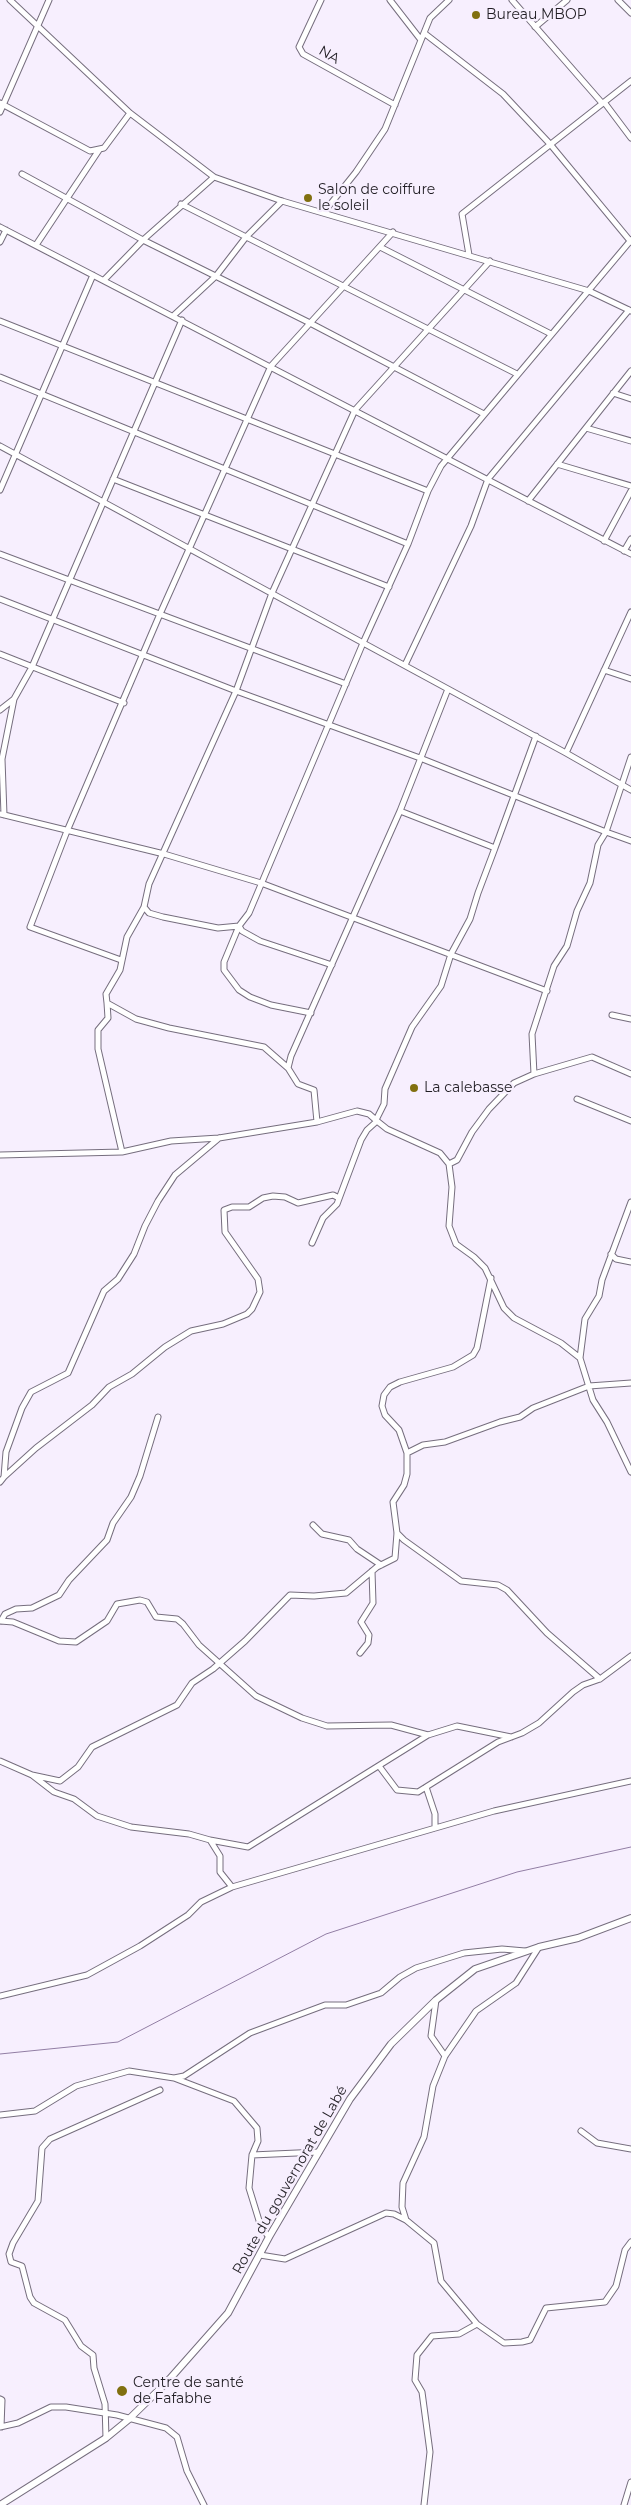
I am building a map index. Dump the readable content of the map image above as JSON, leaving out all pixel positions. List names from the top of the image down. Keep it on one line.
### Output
{"streets":{"street":["NA","Route du gouvernorat de Labé"]},"places":["Bureau MBOP","Salon de coiffure le soleil","La calebasse","Centre de santé de Fafabhe"]}
